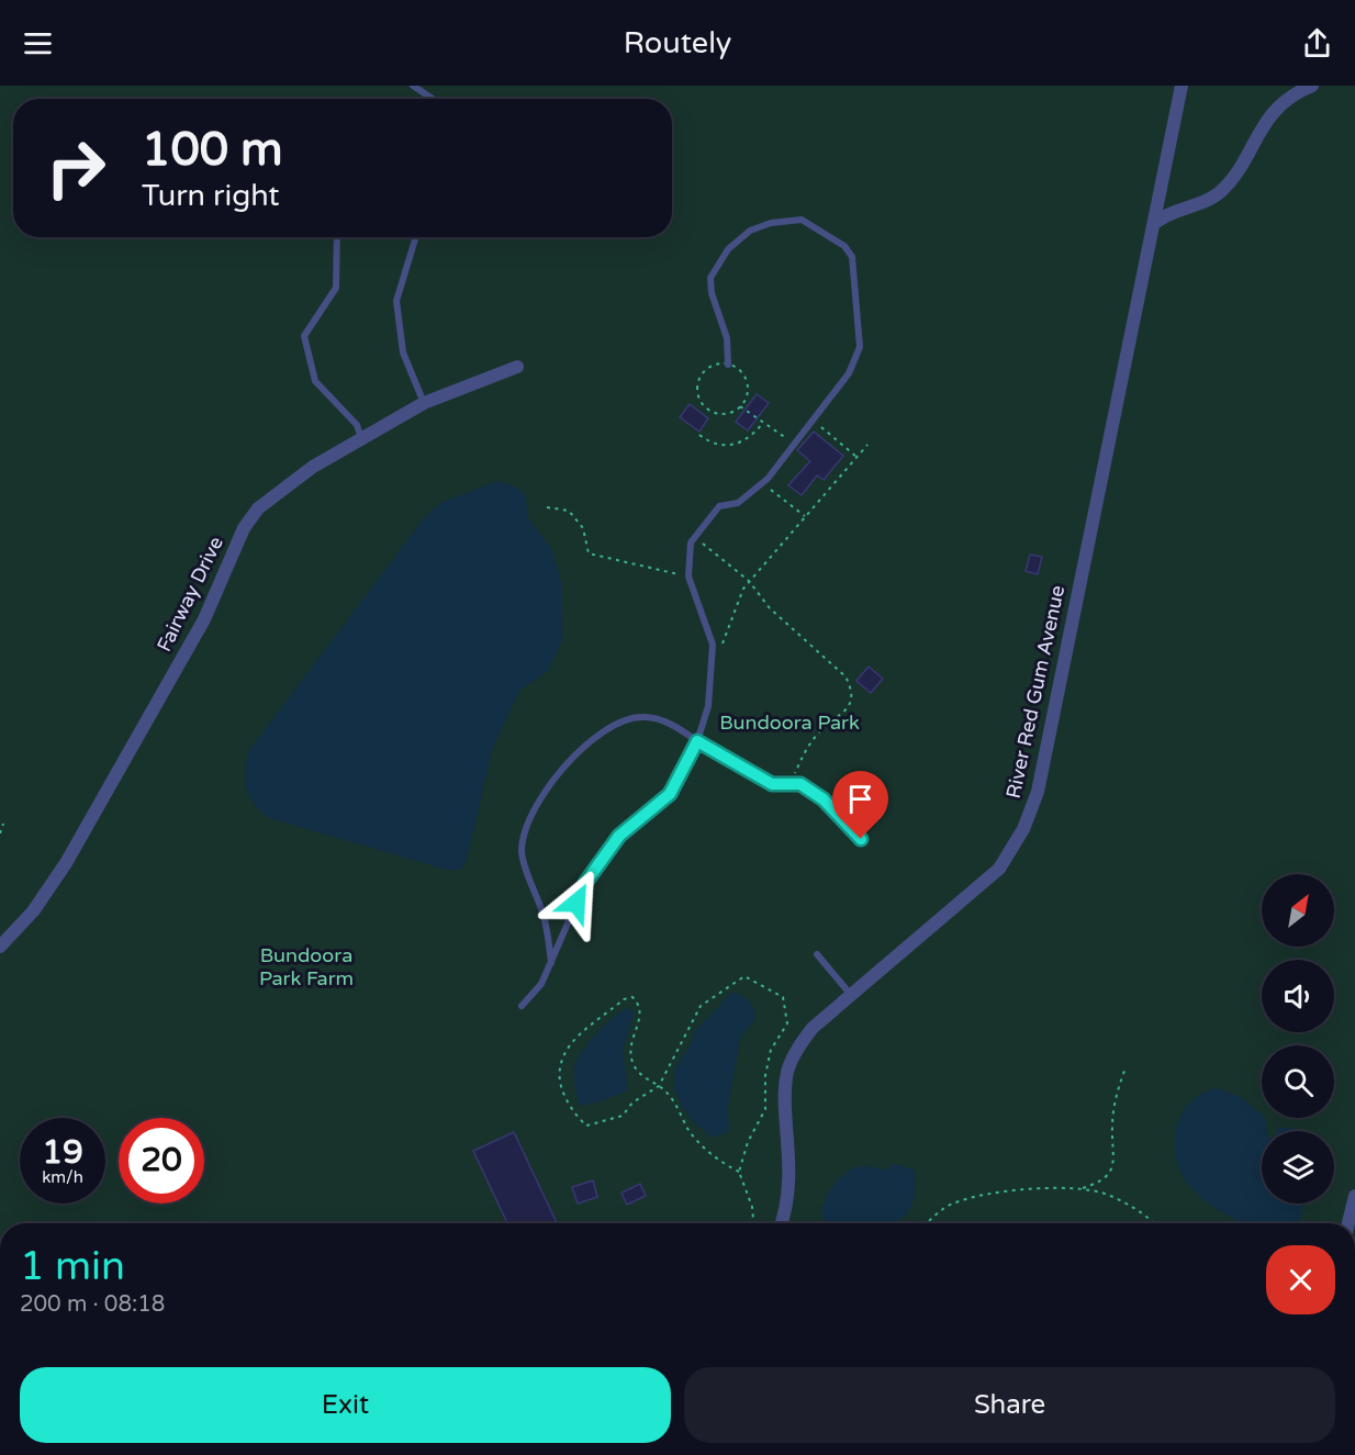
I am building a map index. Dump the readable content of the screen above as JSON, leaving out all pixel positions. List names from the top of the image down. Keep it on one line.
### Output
{"streets":{"street":["Fairway Drive","River Red Gum Avenue"]},"parks":["Bundoora Park","Bundoora Park Farm"],"north":"top right","page":{"header":"Routely","turn":["100 m","Turn right"],"speed":"19 km/h","limit":"20","heading":["1 min","200 m · 08:18"],"buttons":["Exit","Share"]}}
